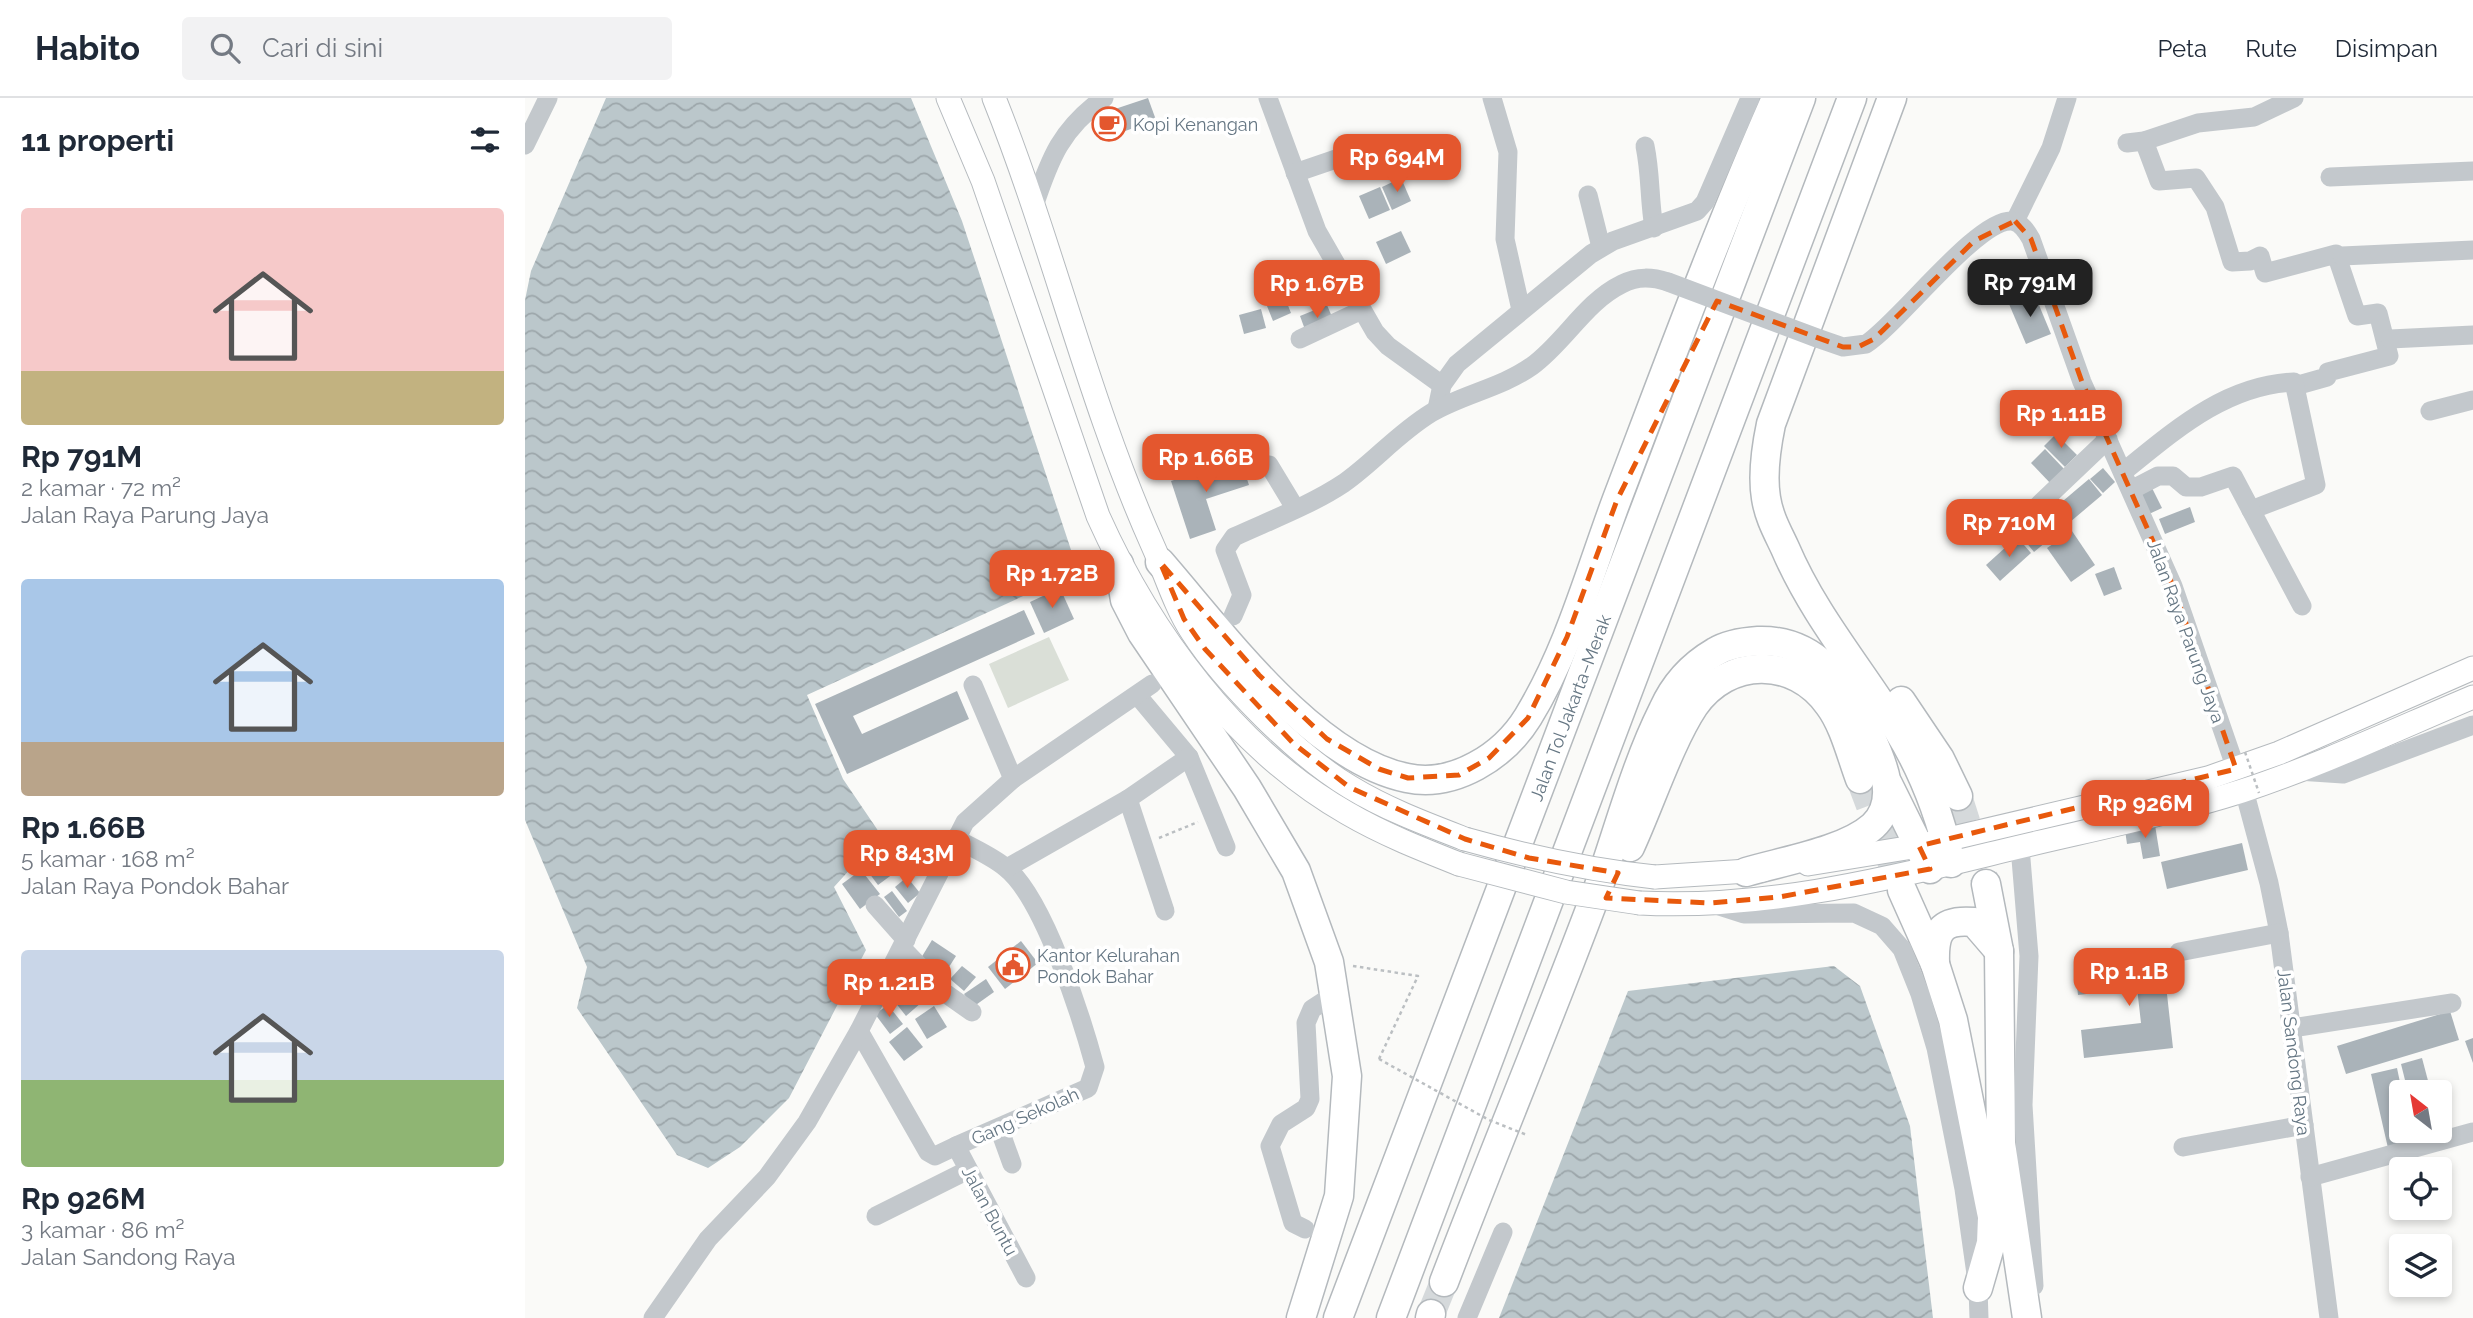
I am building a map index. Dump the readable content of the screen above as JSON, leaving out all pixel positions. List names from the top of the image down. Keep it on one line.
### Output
{"streets":{"highway":["Jalan Tol Jakarta–Merak"],"street":["Jalan Raya Parung Jaya","Jalan Sandong Raya","Gang Sekolah","Jalan Buntu"]},"crossings":[["Jalan Raya Parung Jaya","Jalan Sandong Raya"],["Gang Sekolah","Jalan Buntu"]],"places":{"cafe":["Kopi Kenangan"],"public building":["Kantor Kelurahan Pondok Bahar"]},"north":"top left","page":{"header":"Habito","search":"Cari di sini","nav":["Peta","Rute","Disimpan"],"heading":"11 properti","price":["Rp 694M","Rp 791M","Rp 1.67B","Rp 1.11B","Rp 1.66B","Rp 710M","Rp 1.72B","Rp 926M","Rp 843M","Rp 1.1B","Rp 1.21B"],"list":[{"name":"Rp 791M","note":"2 kamar · 72 m² · Jalan Raya Parung Jaya"},{"name":"Rp 1.66B","note":"5 kamar · 168 m² · Jalan Raya Pondok Bahar"},{"name":"Rp 926M","note":"3 kamar · 86 m² · Jalan Sandong Raya"}]}}
